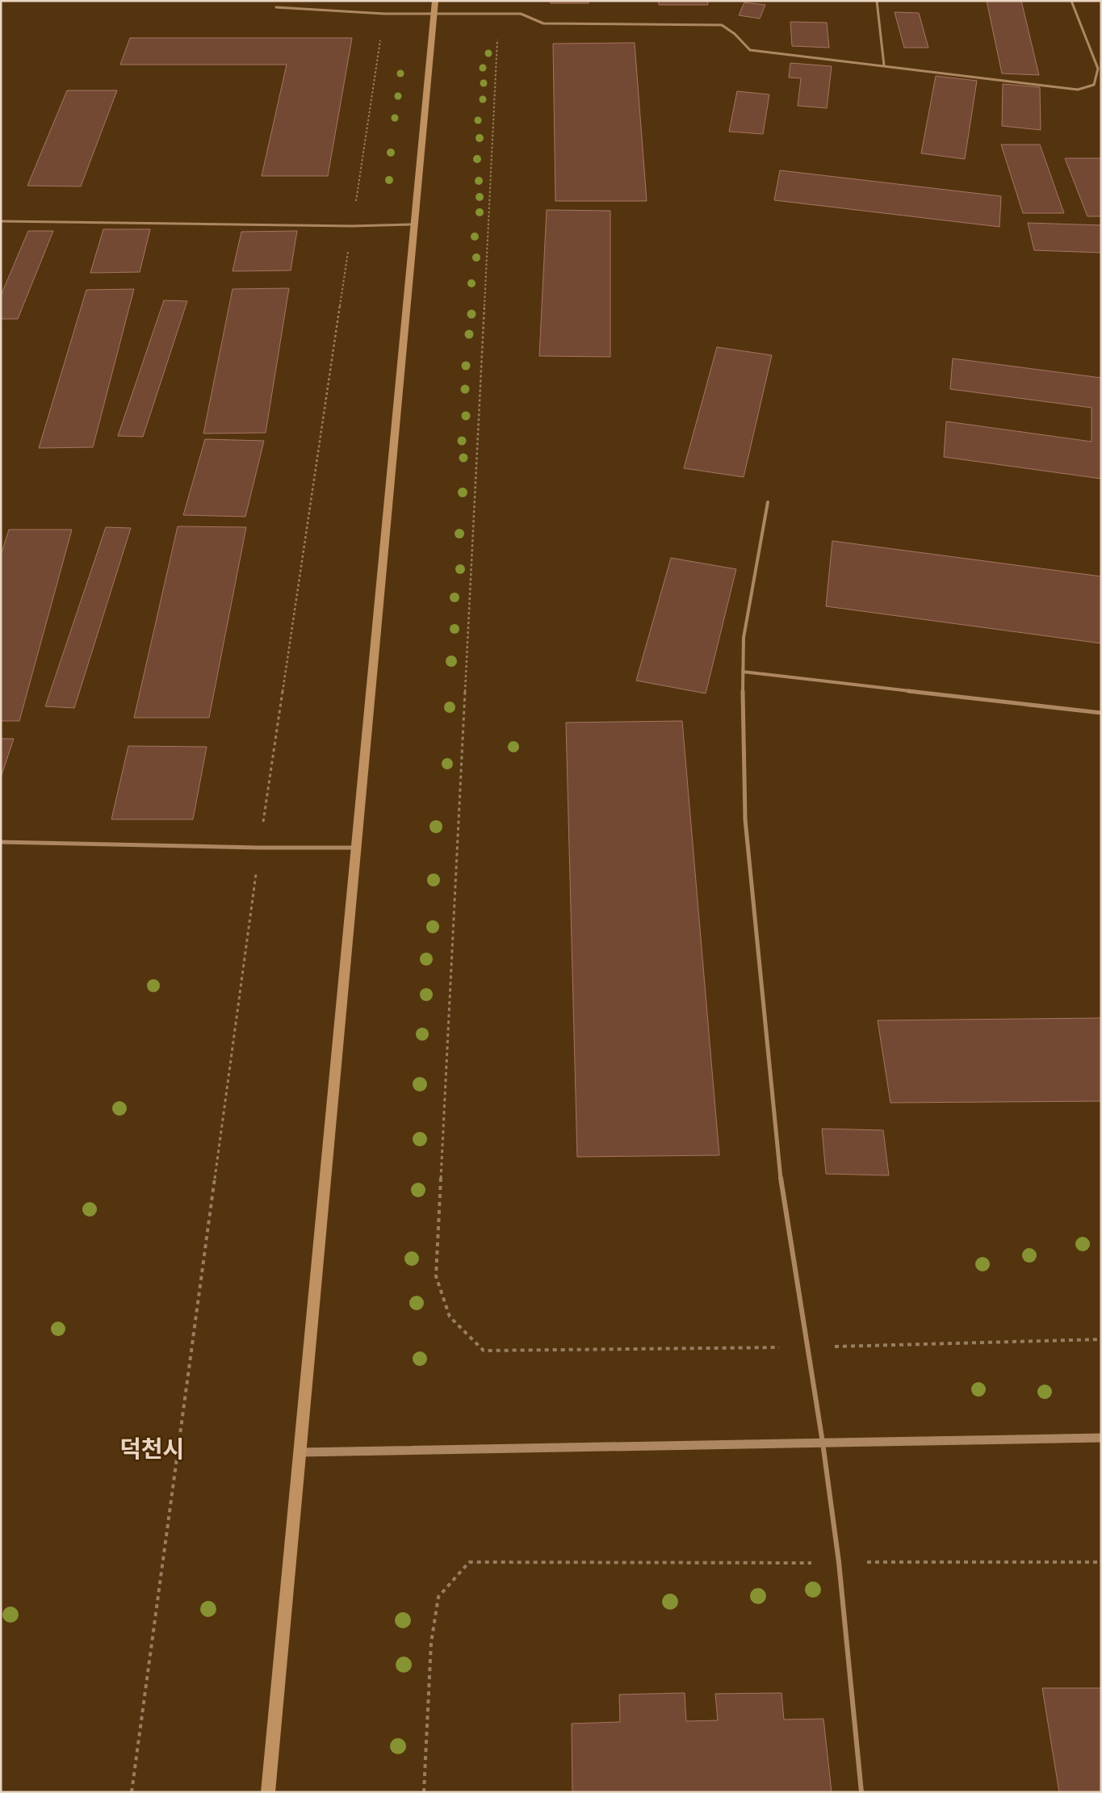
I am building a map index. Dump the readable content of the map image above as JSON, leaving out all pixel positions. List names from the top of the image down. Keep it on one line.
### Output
{"districts":["덕천시"]}
